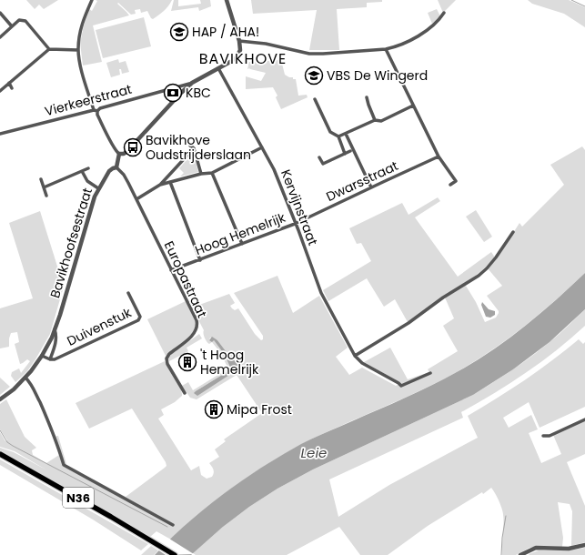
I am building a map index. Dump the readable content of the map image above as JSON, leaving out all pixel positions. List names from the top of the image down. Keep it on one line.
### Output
{"streets":{"main road":["N36"],"street":["Vierkeerstraat","Dwarsstraat","Kervijnstraat","Hoog Hemelrijk","Bavikhoofsestraat","Europastraat","Duivenstuk"]},"crossings":[["Dwarsstraat","Kervijnstraat"],["Dwarsstraat","Hoog Hemelrijk"],["Kervijnstraat","Hoog Hemelrijk"],["Hoog Hemelrijk","Europastraat"],["Bavikhoofsestraat","Europastraat"],["Bavikhoofsestraat","Duivenstuk"]],"districts":["BAVIKHOVE"],"water":["Leie"],"places":{"school or university":["HAP / AHA!","VBS De Wingerd"],"bank":["KBC"],"bus stop":["Bavikhove Oudstrijderslaan"],"building":["'t Hoog Hemelrijk","Mipa Frost"]}}
